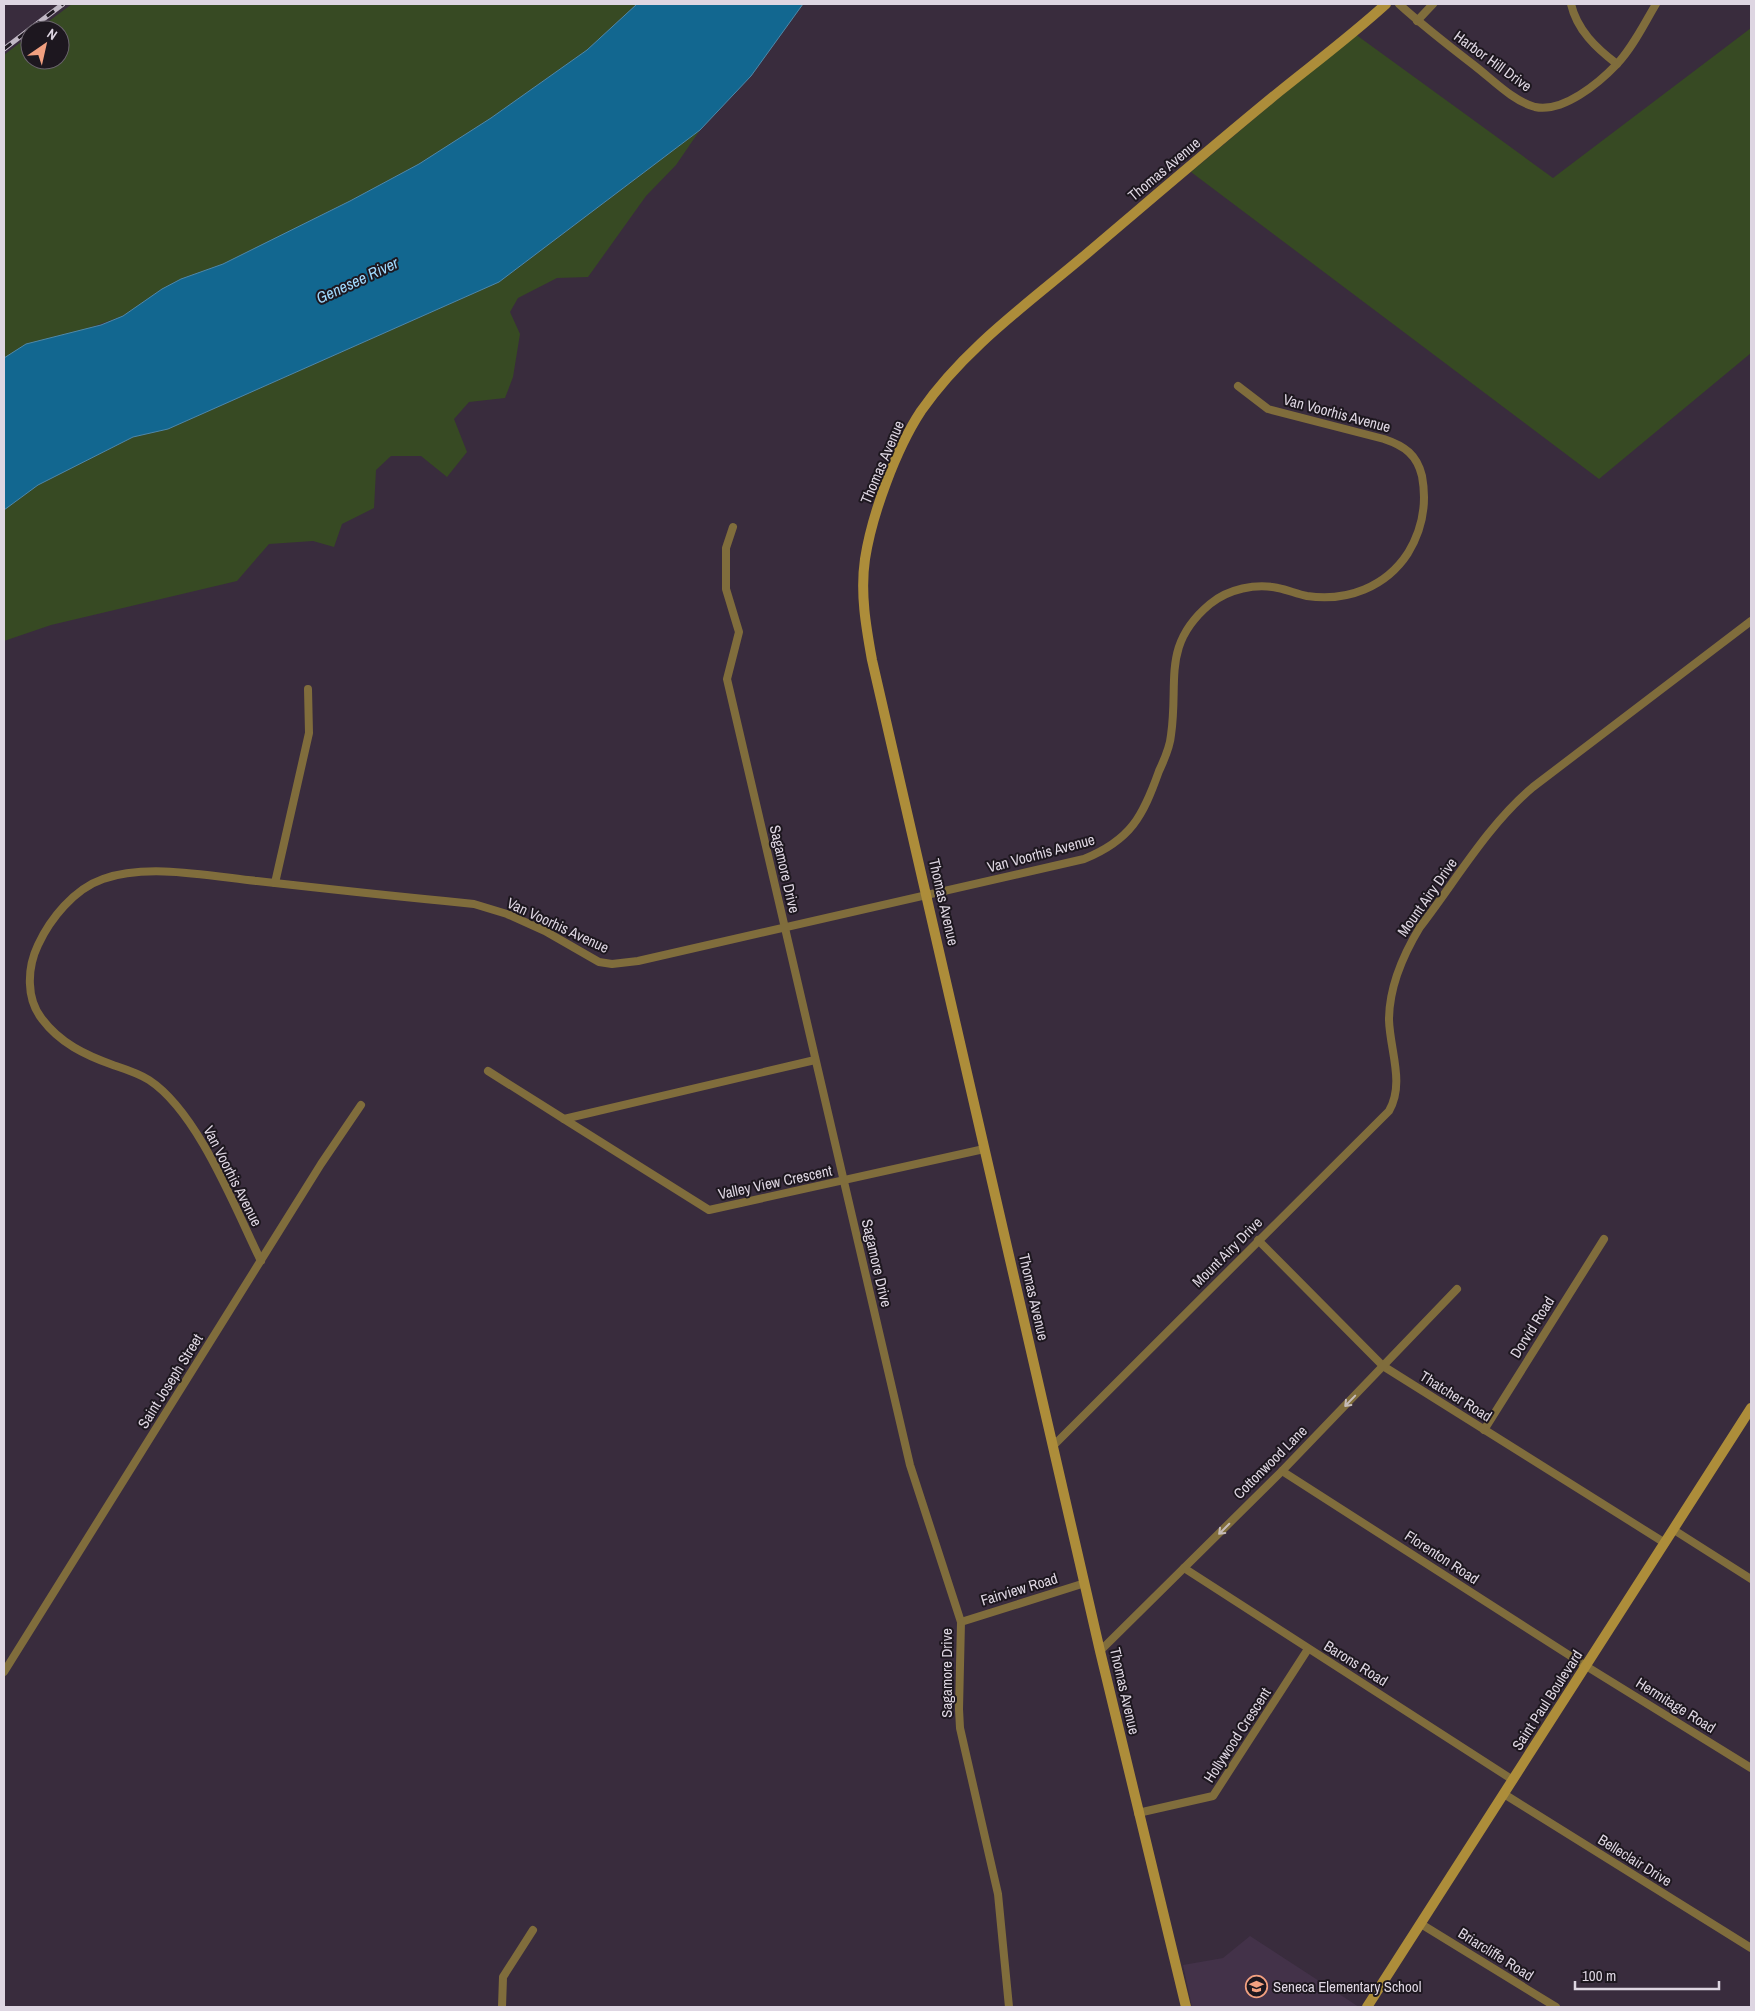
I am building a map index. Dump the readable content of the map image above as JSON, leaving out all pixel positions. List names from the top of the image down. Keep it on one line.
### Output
{"streets":{"main road":["Thomas Avenue","Saint Paul Boulevard"],"street":["Harbor Hill Drive","Van Voorhis Avenue","Sagamore Drive","Mount Airy Drive","Valley View Crescent","Dorvid Road","Saint Joseph Street","Thatcher Road","Cottonwood Lane","Florenton Road","Fairview Road","Barons Road","Hermitage Road","Hollywood Crescent","Belleclair Drive","Briarcliffe Road"]},"crossings":[["Thomas Avenue","Van Voorhis Avenue"],["Thomas Avenue","Mount Airy Drive"],["Thomas Avenue","Valley View Crescent"],["Thomas Avenue","Cottonwood Lane"],["Thomas Avenue","Fairview Road"],["Thomas Avenue","Hollywood Crescent"],["Van Voorhis Avenue","Sagamore Drive"],["Van Voorhis Avenue","Saint Joseph Street"],["Sagamore Drive","Valley View Crescent"],["Sagamore Drive","Fairview Road"],["Mount Airy Drive","Thatcher Road"],["Dorvid Road","Thatcher Road"],["Thatcher Road","Cottonwood Lane"],["Thatcher Road","Saint Paul Boulevard"],["Cottonwood Lane","Florenton Road"],["Cottonwood Lane","Barons Road"],["Florenton Road","Saint Paul Boulevard"],["Florenton Road","Hermitage Road"],["Barons Road","Saint Paul Boulevard"],["Barons Road","Hollywood Crescent"],["Saint Paul Boulevard","Hermitage Road"],["Saint Paul Boulevard","Belleclair Drive"],["Saint Paul Boulevard","Briarcliffe Road"]],"one_way":["Cottonwood Lane"],"water":["Genesee River"],"places":{"school or university":["Seneca Elementary School"]},"scale_bar":"100 m","north":"top right"}
